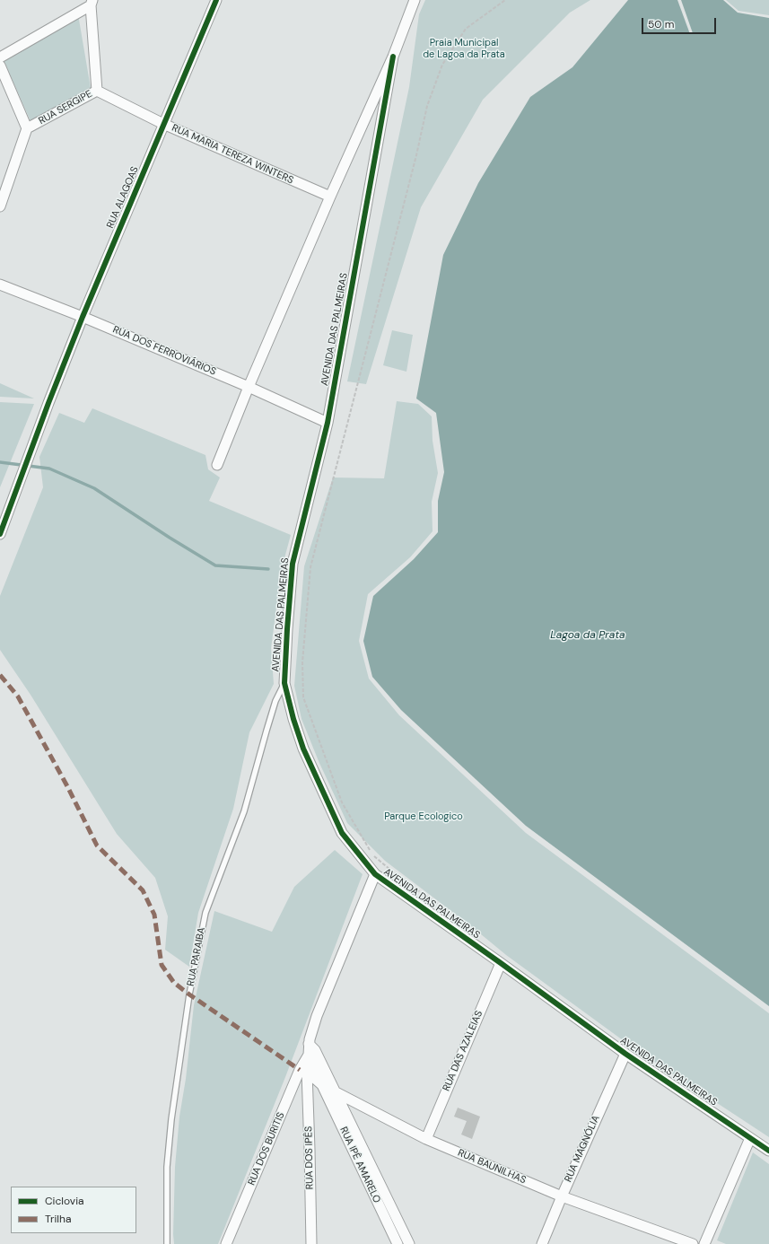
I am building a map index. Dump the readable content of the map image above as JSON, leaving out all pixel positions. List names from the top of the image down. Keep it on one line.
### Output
{"streets":{"street":["RUA SERGIPE","RUA MARIA TEREZA WINTERS","RUA ALAGOAS","AVENIDA DAS PALMEIRAS","RUA DOS FERROVIÁRIOS","RUA DAS AZALEIAS","RUA DOS BURITIS","RUA MAGNÓLIA","RUA DOS IPÊS","RUA IPÊ AMARELO","RUA BAUNILHAS"],"lane":["RUA PARAIBA"]},"crossings":[["RUA SERGIPE","RUA MARIA TEREZA WINTERS"],["RUA MARIA TEREZA WINTERS","RUA ALAGOAS"],["RUA ALAGOAS","RUA DOS FERROVIÁRIOS"],["AVENIDA DAS PALMEIRAS","RUA DOS FERROVIÁRIOS"],["AVENIDA DAS PALMEIRAS","RUA PARAIBA"],["AVENIDA DAS PALMEIRAS","RUA DAS AZALEIAS"],["AVENIDA DAS PALMEIRAS","RUA DOS BURITIS"],["AVENIDA DAS PALMEIRAS","RUA MAGNÓLIA"],["RUA DAS AZALEIAS","RUA BAUNILHAS"],["RUA DOS BURITIS","RUA DOS IPÊS"],["RUA DOS BURITIS","RUA BAUNILHAS"],["RUA MAGNÓLIA","RUA BAUNILHAS"],["RUA DOS IPÊS","RUA BAUNILHAS"],["RUA IPÊ AMARELO","RUA BAUNILHAS"]],"water":["Lagoa da Prata"],"parks":["Praia Municipal de Lagoa da Prata","Parque Ecologico"],"legend":["Ciclovia","Trilha"],"scale_bar":"50 m"}
